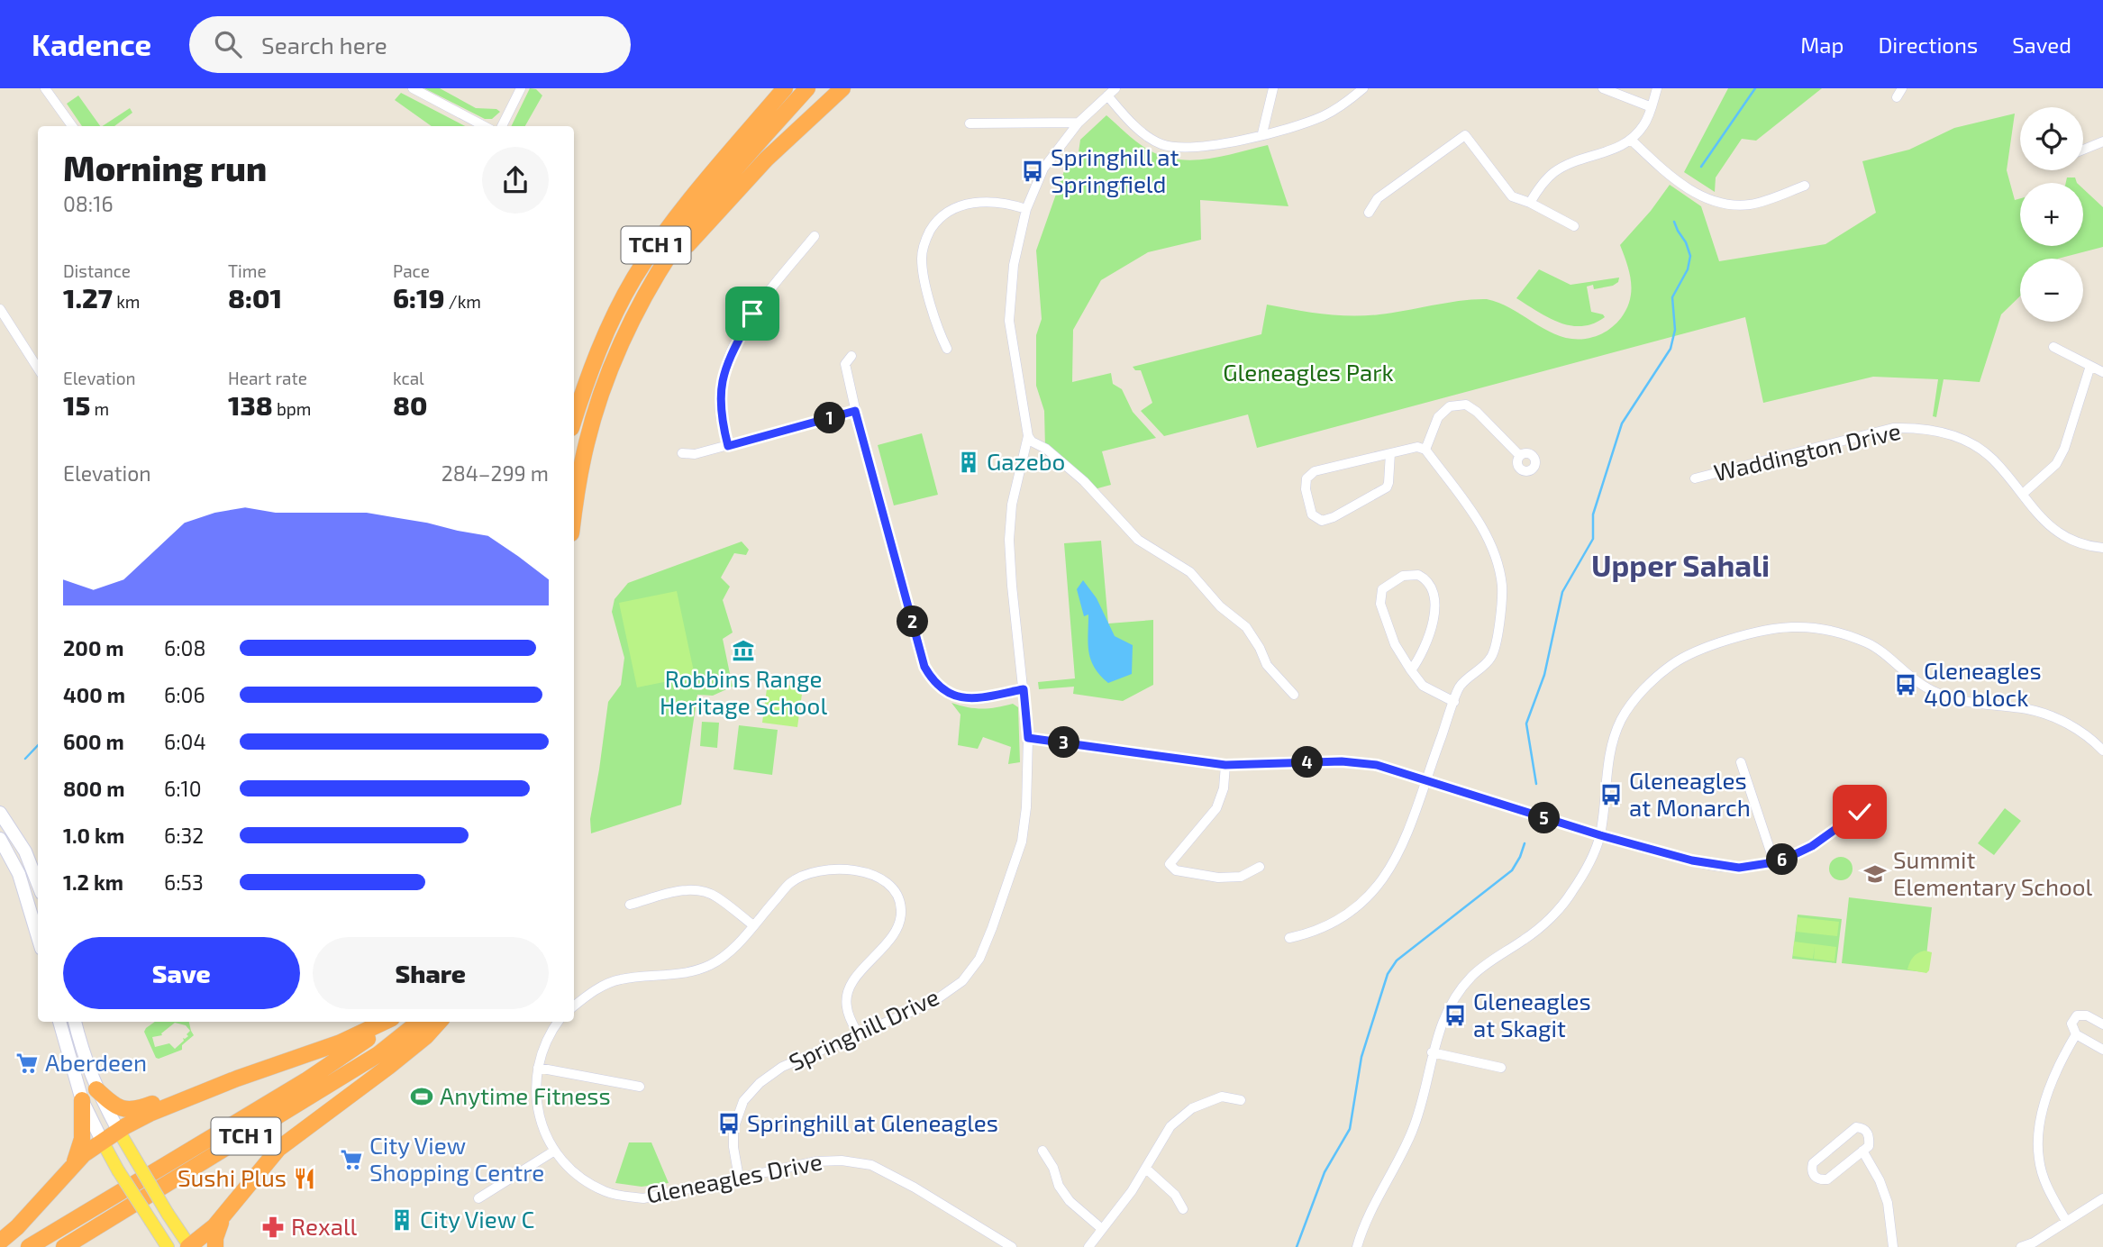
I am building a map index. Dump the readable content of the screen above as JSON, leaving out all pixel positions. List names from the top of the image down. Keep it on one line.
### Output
{"streets":{"highway":["TCH 1"],"street":["Waddington Drive","Springhill Drive","Gleneagles Drive"]},"crossings":[["Springhill Drive","Gleneagles Drive"]],"districts":["Upper Sahali"],"parks":["Gleneagles Park"],"places":{"bus stop":["Springhill at Springfield","Gleneagles 400 block","Gleneagles at Monarch","Gleneagles at Skagit","Springhill at Gleneagles"],"building":["Gazebo","City View C"],"museum":["Robbins Range Heritage School"],"school or university":["Summit Elementary School"],"supermarket":["Aberdeen","City View Shopping Centre"],"sports":["Anytime Fitness"],"restaurant":["Sushi Plus"],"pharmacy":["Rexall"]},"page":{"header":"Kadence","search":"Search here","nav":["Map","Directions","Saved"],"map_buttons":["+","−"],"heading":["Morning run","08:16"],"stats":[["Distance","1.27 km"],["Time","8:01"],["Pace","6:19 /km"],["Elevation","15 m"],["Heart rate","138 bpm"],["kcal","80"]],"pins":["1","2","3","4","5","6"],"chart":["Elevation","284–299 m"],"list":[{"name":"200 m","note":"6:08"},{"name":"400 m","note":"6:06"},{"name":"600 m","note":"6:04"},{"name":"800 m","note":"6:10"},{"name":"1.0 km","note":"6:32"},{"name":"1.2 km","note":"6:53"}],"buttons":["Save","Share"]}}
